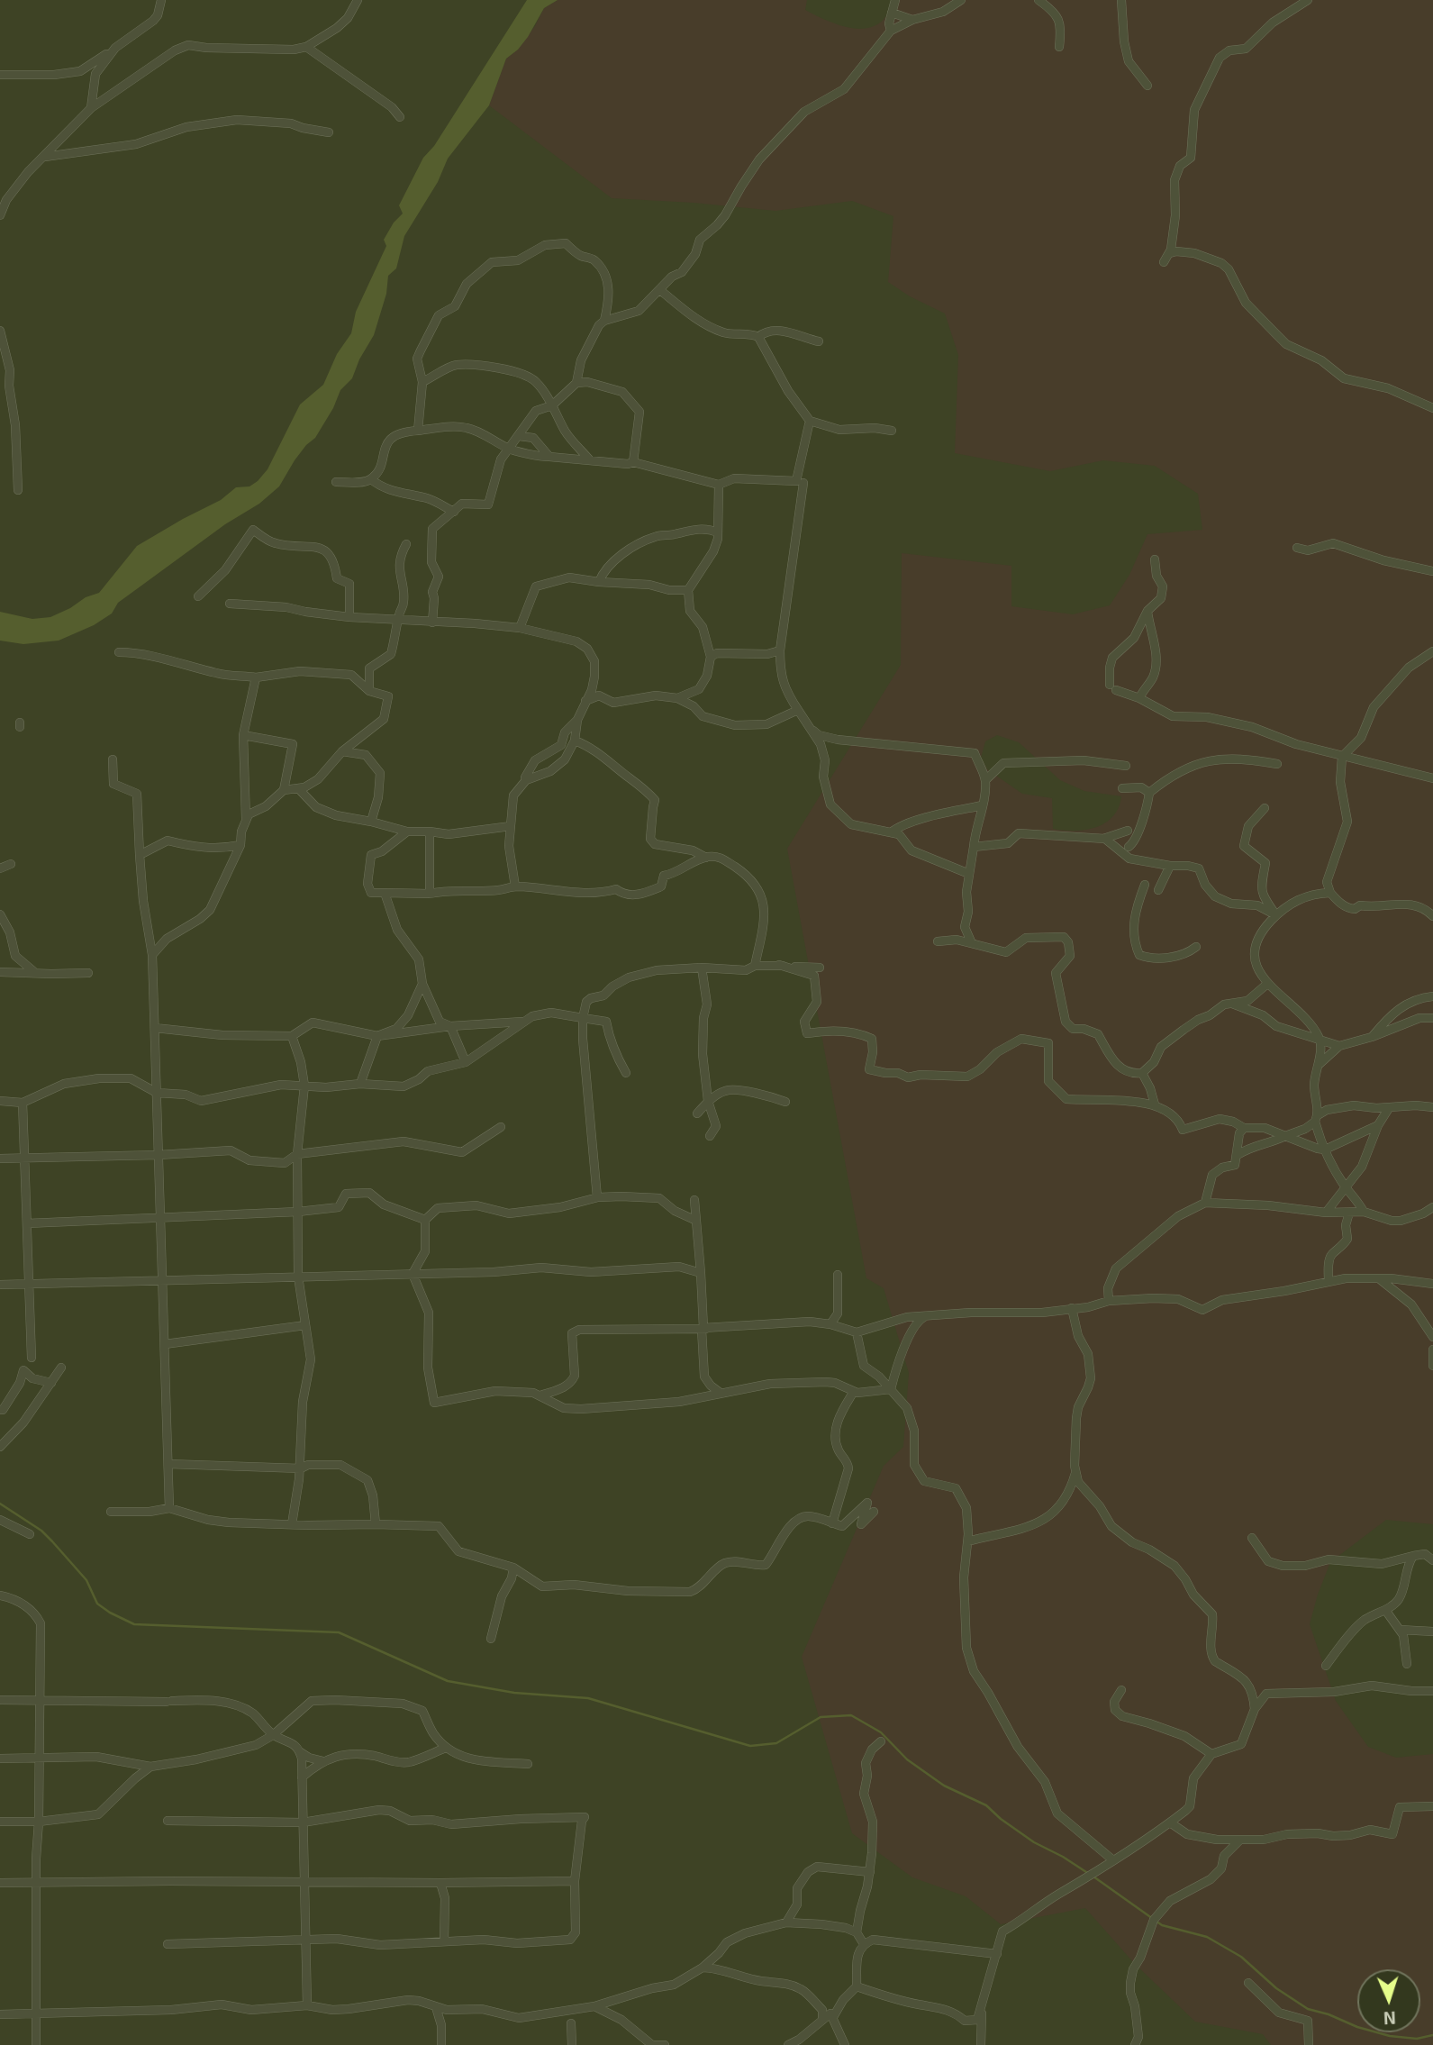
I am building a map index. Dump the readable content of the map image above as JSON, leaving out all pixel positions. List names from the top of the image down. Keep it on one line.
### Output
{"north":"bottom"}
